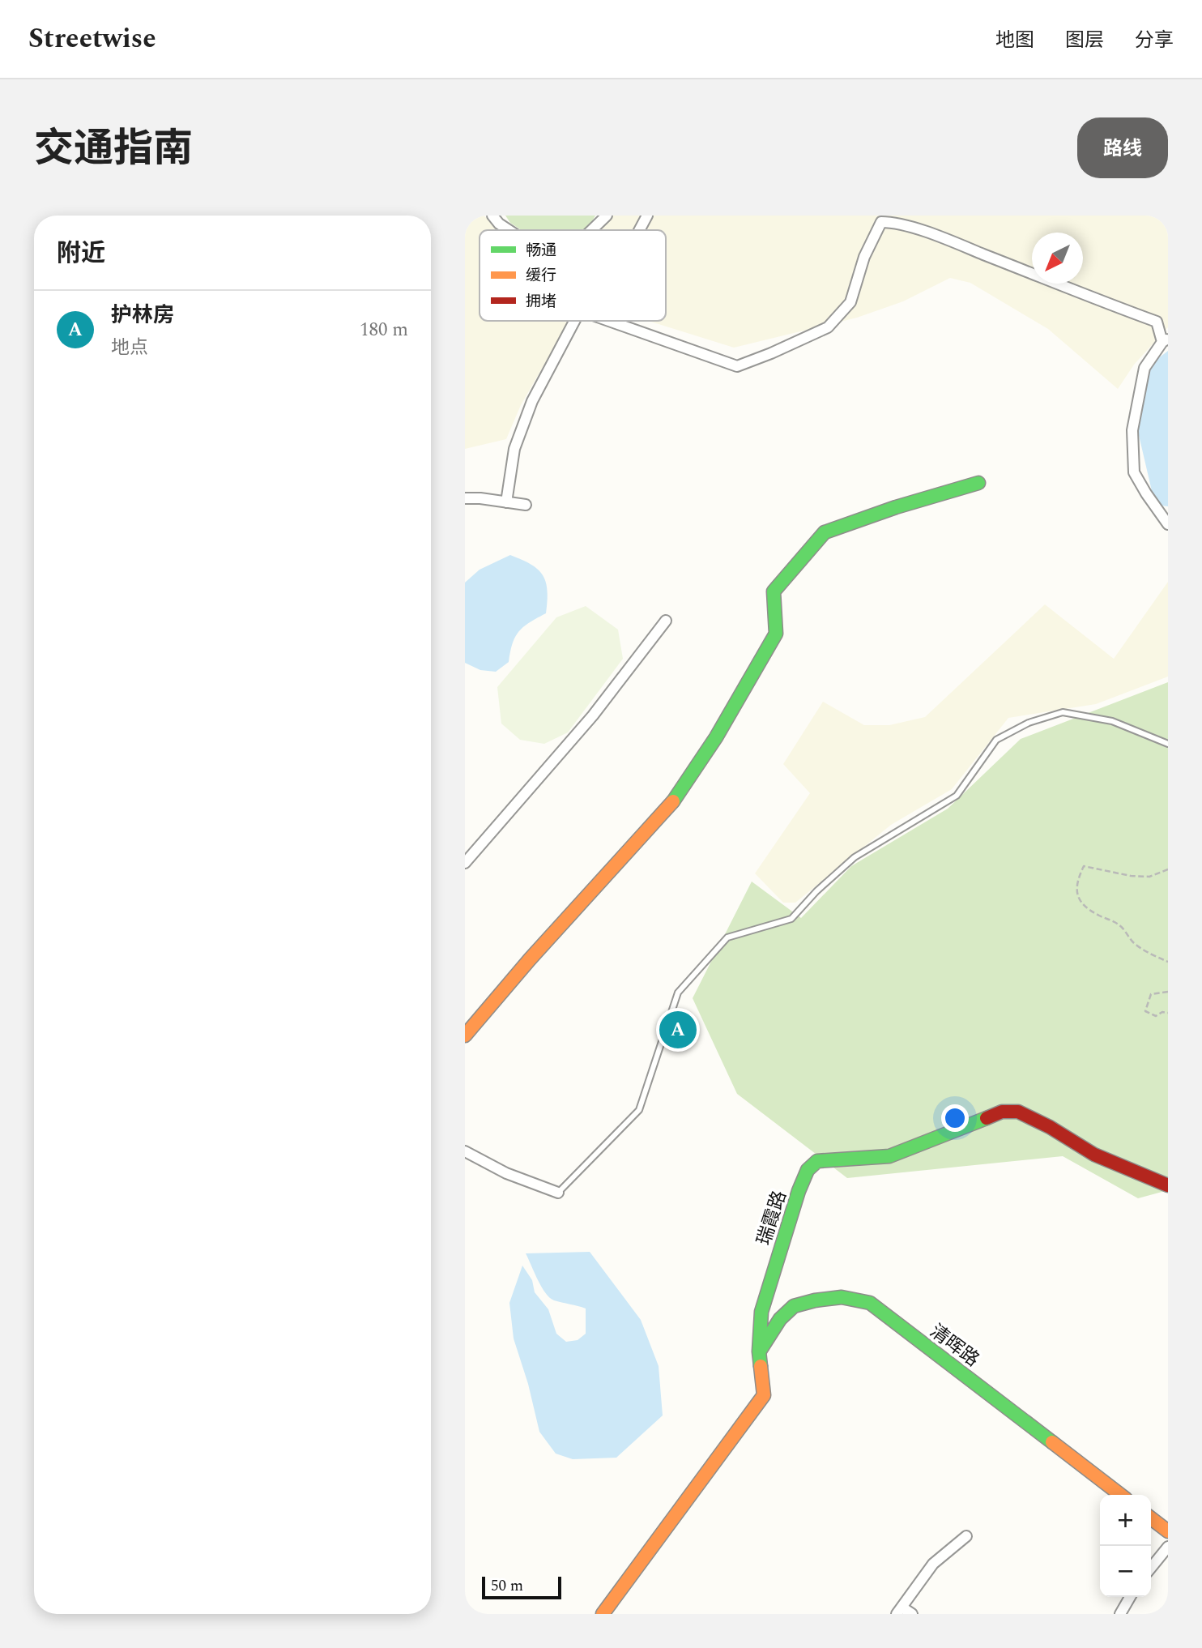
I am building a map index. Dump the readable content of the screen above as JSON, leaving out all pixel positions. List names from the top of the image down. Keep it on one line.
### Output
{"streets":{"street":["瑞霞路","清晖路"]},"crossings":[["瑞霞路","清晖路"]],"legend":["畅通","缓行","拥堵"],"scale_bar":"50 m","north":"bottom left","page":{"header":"Streetwise","nav":["地图","图层","分享"],"title":"交通指南","buttons":"路线","heading":"附近","list":[{"mark":"A","name":"护林房","note":"地点","value":"180 m"}],"pins":"A","map_buttons":["+","−"],"scale":"50 m"}}
